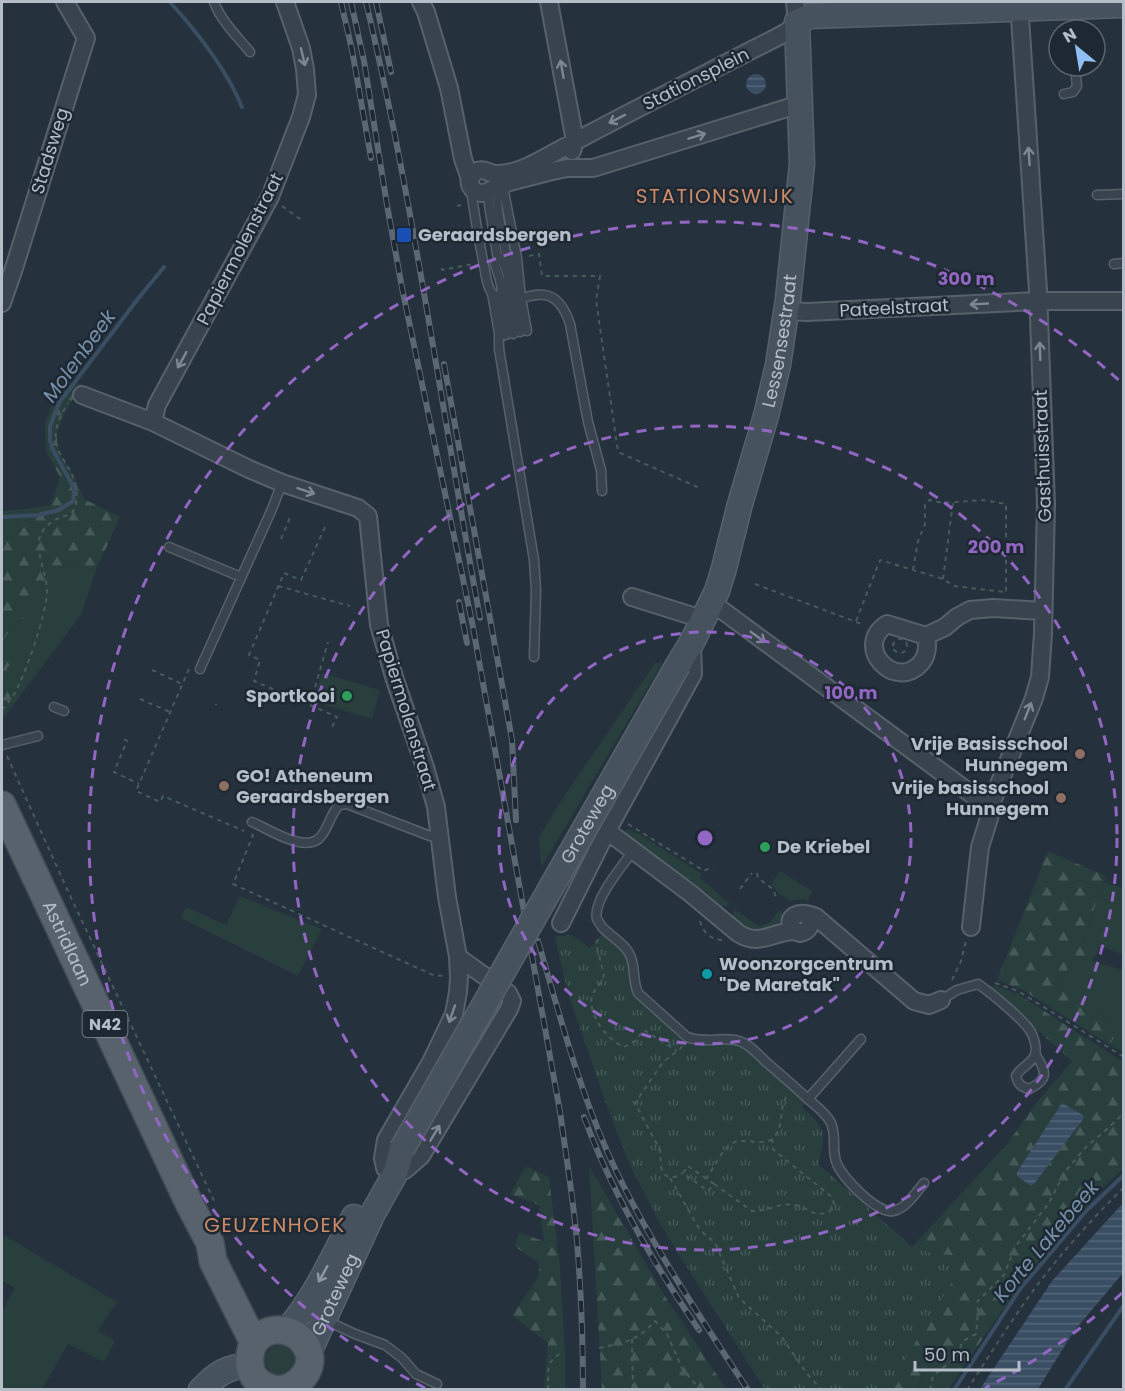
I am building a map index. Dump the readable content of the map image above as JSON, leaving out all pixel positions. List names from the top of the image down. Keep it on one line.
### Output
{"streets":{"main road":["Lessensestraat","Groteweg","Astridlaan","N42"],"street":["Stationsplein","Stadsweg","Papiermolenstraat","Pateelstraat","Gasthuisstraat"]},"crossings":[["Stationsplein","Lessensestraat"],["Papiermolenstraat","Groteweg"],["Pateelstraat","Lessensestraat"],["Pateelstraat","Gasthuisstraat"],["Lessensestraat","Groteweg"],["Groteweg","Astridlaan"]],"one_way":["Papiermolenstraat","Pateelstraat","Gasthuisstraat"],"districts":["STATIONSWIJK","GEUZENHOEK"],"water":["Molenbeek","Korte Lakebeek"],"places":{"transit":["Geraardsbergen"],"other":["Sportkooi","Vrije Basisschool Hunnegem","GO! Atheneum Geraardsbergen","Vrije basisschool Hunnegem","De Kriebel","Woonzorgcentrum \"De Maretak\""]},"scale_bar":"50 m","north":"top left","rings":["300 m","200 m","100 m"]}
